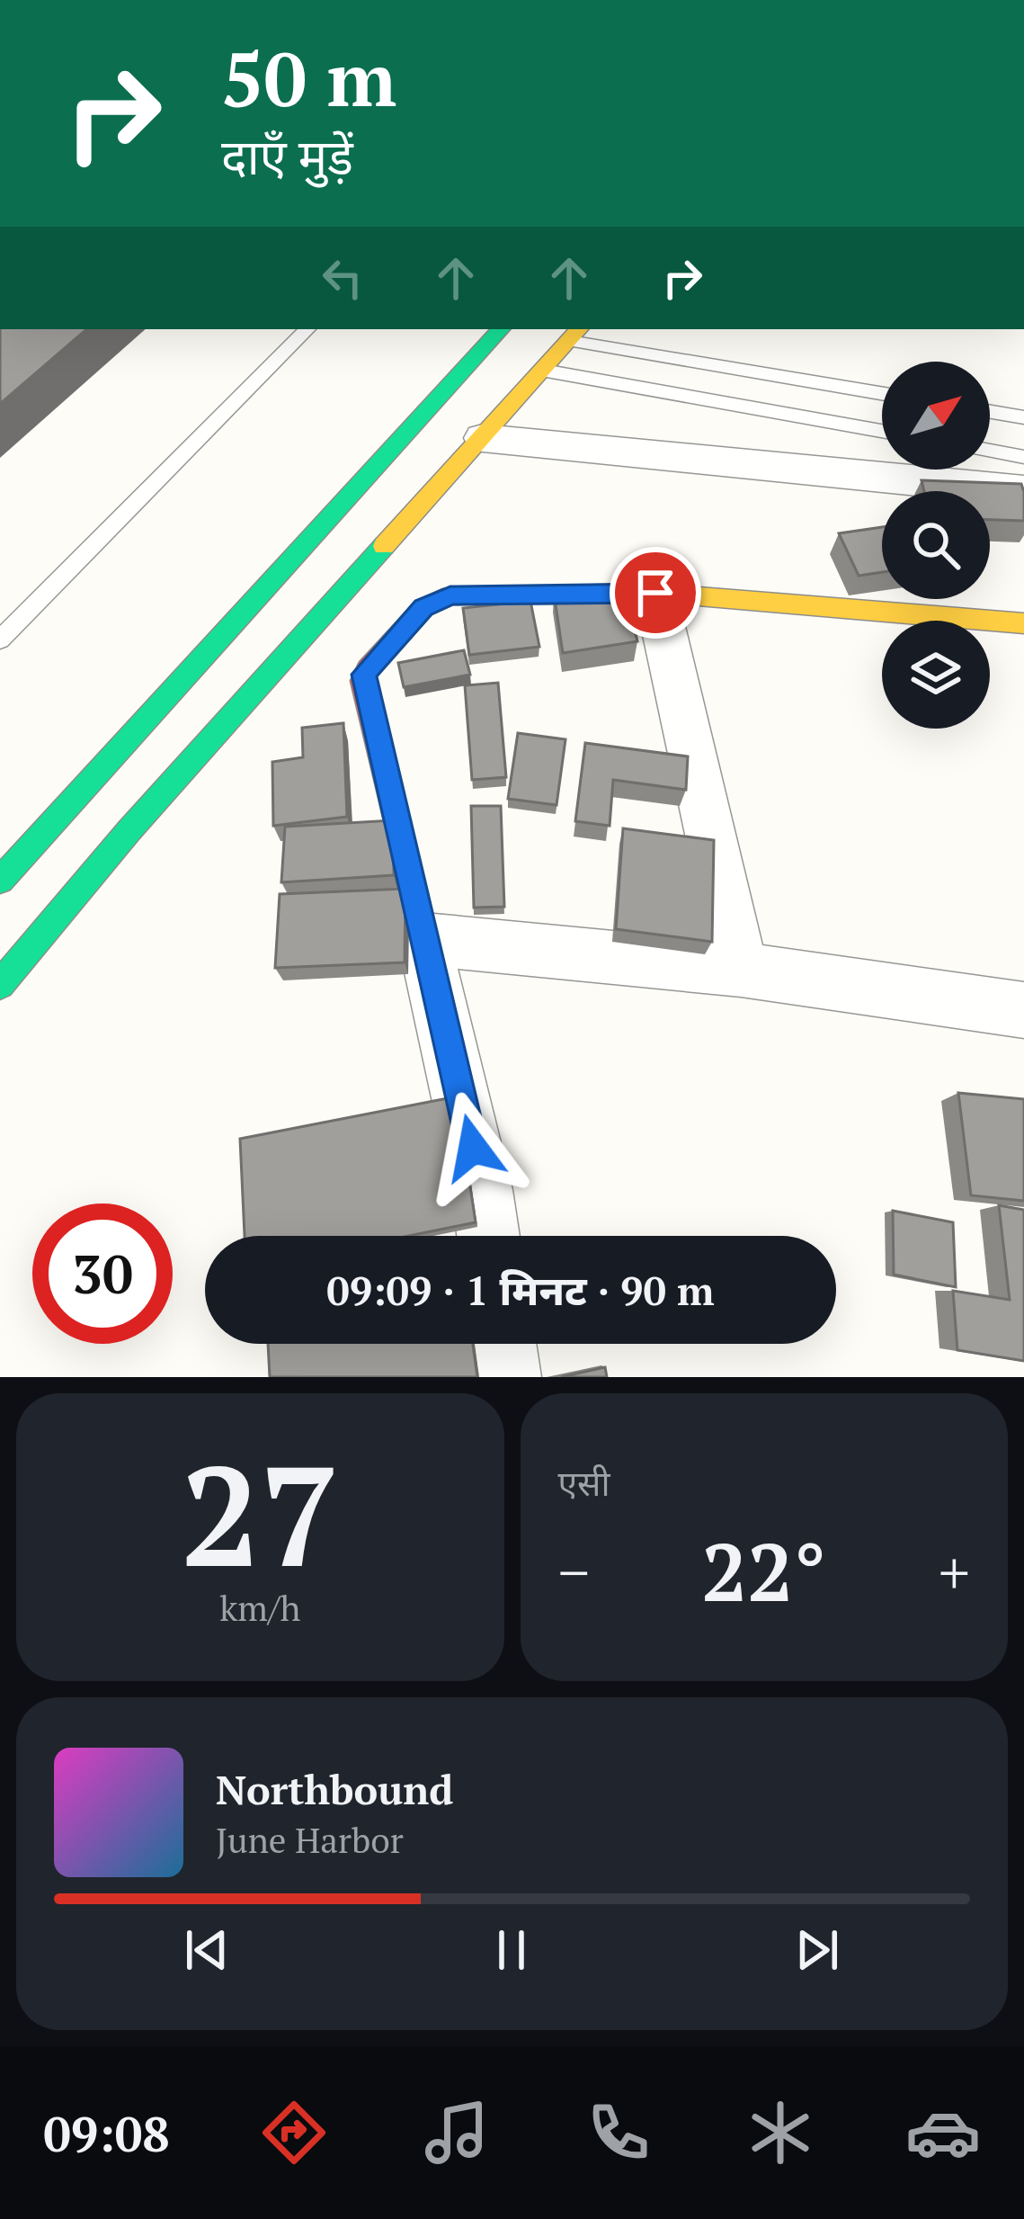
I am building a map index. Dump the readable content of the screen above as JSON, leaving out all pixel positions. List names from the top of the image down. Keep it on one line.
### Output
{"north":"top right","page":{"turn":["50 m","दाएँ मुड़ें"],"limit":"30","trip":"09:09 · 1 मिनट · 90 m","tile":[["27","km/h"],"एसी"],"heat":["−","22°","+"],"song":["Northbound","June Harbor"],"tabs":"09:08"}}
